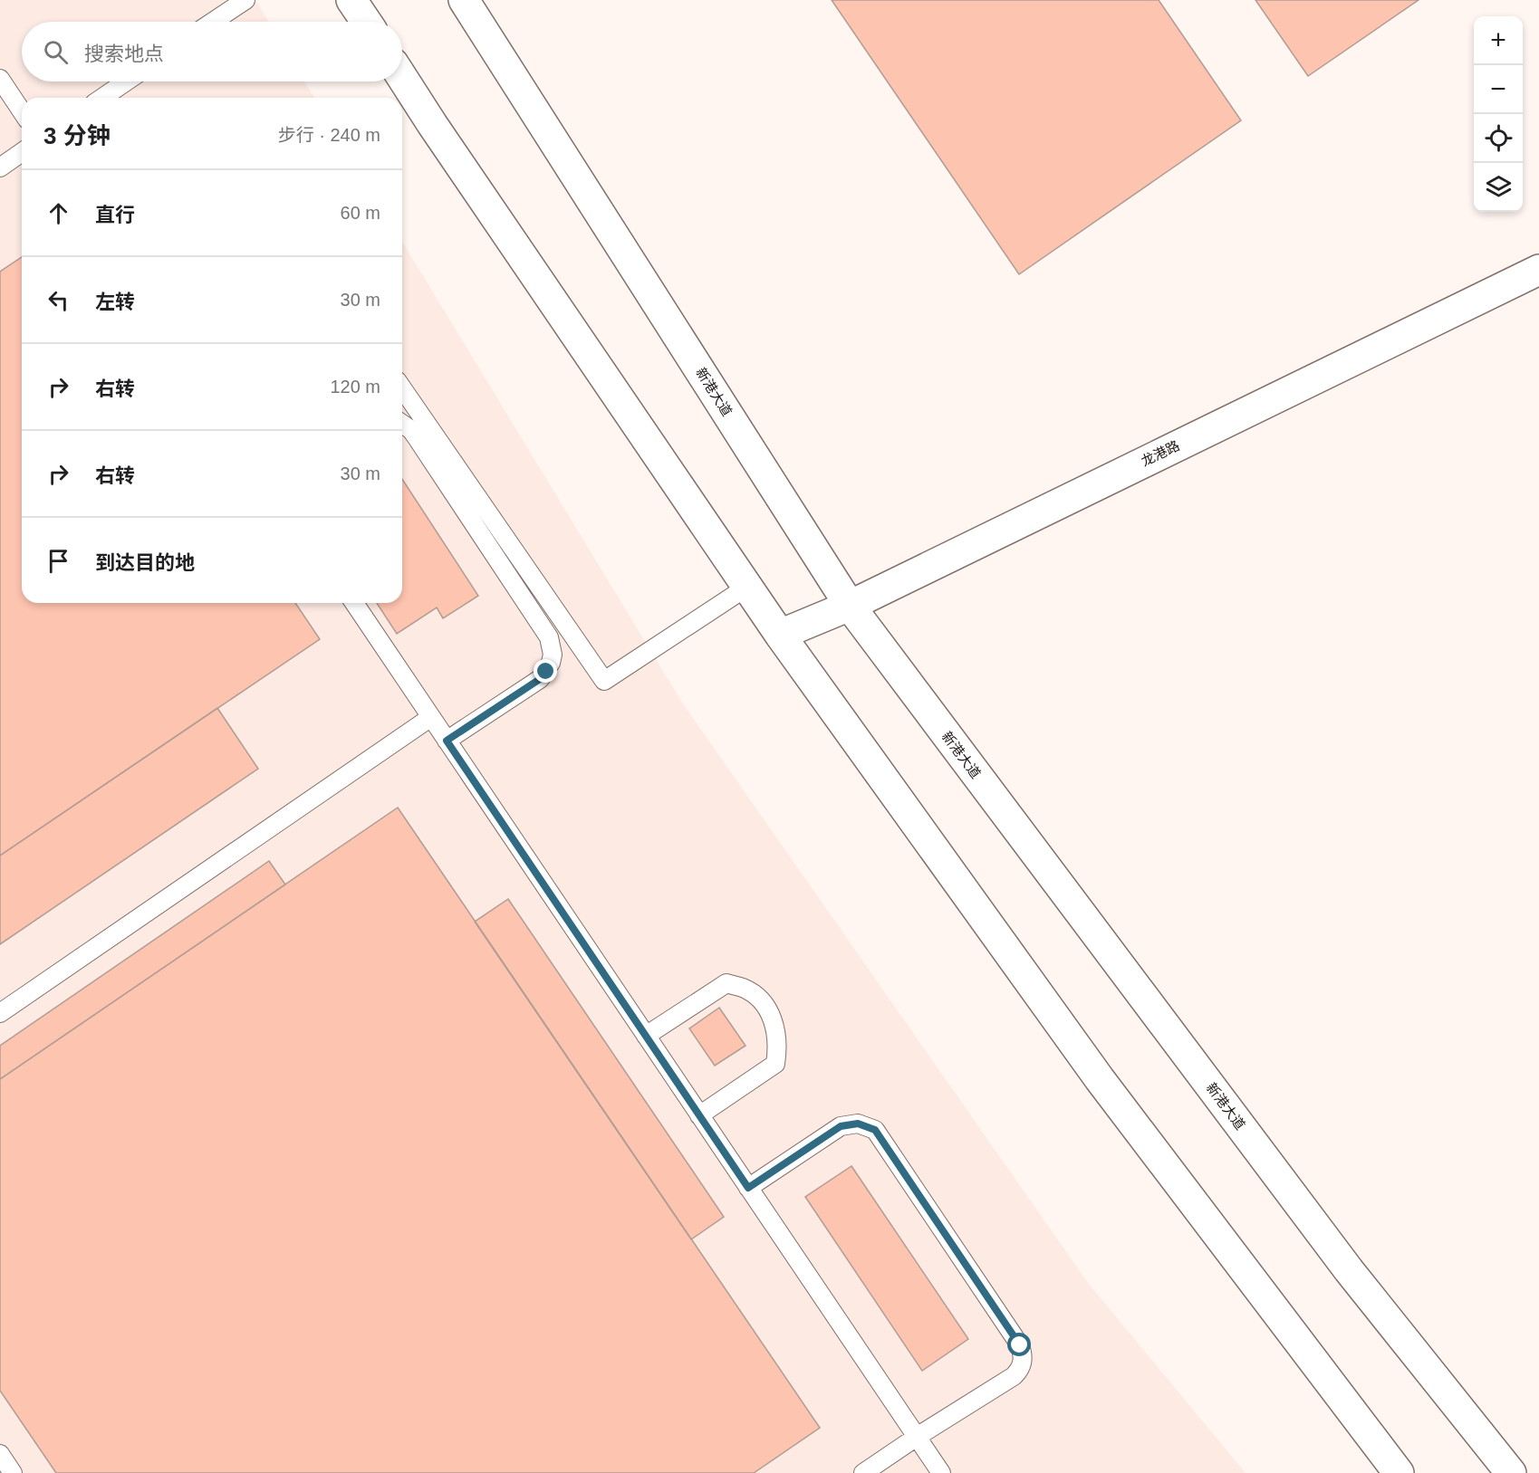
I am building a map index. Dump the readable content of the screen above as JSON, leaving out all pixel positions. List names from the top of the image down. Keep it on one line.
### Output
{"streets":{"main road":["新港大道","龙港路"]},"crossings":[["新港大道","龙港路"]],"page":{"map_buttons":["+","−"],"search":"搜索地点","heading":["3 分钟","步行 · 240 m"],"list":[["直行","60 m"],["左转","30 m"],["右转","120 m"],["右转","30 m"],"到达目的地"]}}
